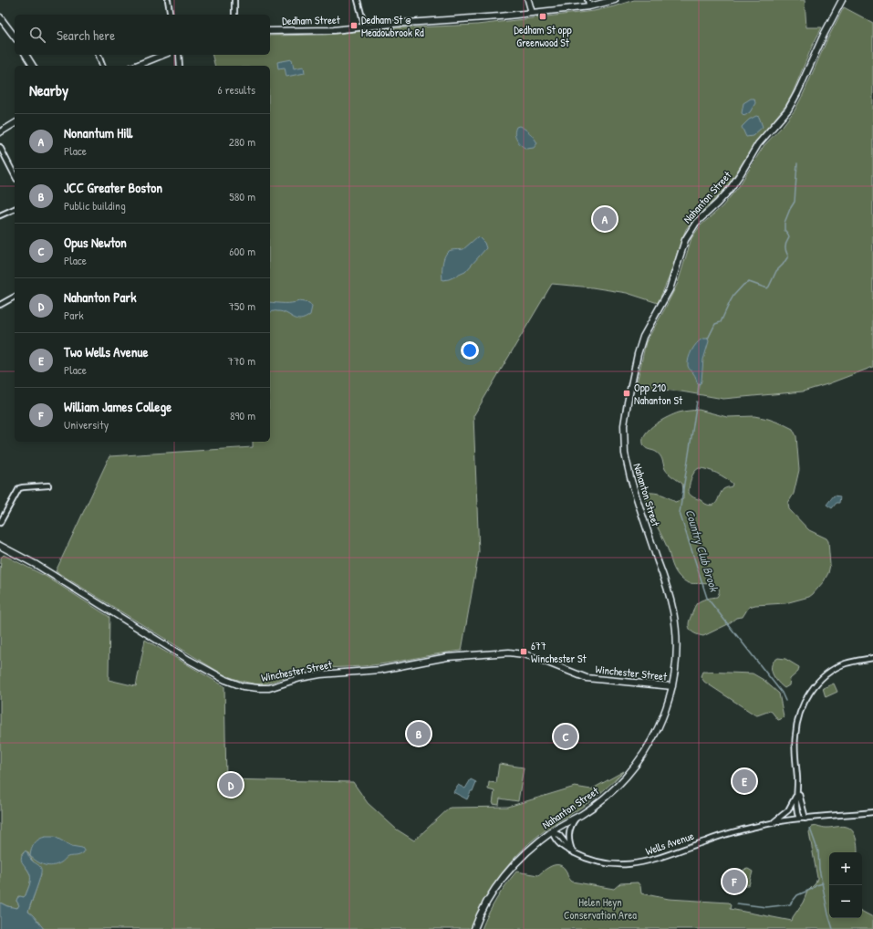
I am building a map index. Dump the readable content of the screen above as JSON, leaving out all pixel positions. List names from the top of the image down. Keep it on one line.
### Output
{"streets":{"main road":["Dedham Street","Nahanton Street","Winchester Street"],"street":["Wells Avenue"]},"crossings":[["Nahanton Street","Winchester Street"],["Nahanton Street","Wells Avenue"]],"water":["Country Club Brook"],"parks":["Helen Heyn Conservation Area"],"places":{"transit":["Dedham St opp Greenwood St","Dedham St @ Meadowbrook Rd","Opp 210 Nahanton St","677 Winchester St"]},"page":{"search":"Search here","heading":["Nearby","6 results"],"list":[{"mark":"A","name":"Nonantum Hill","note":"Place","value":"280 m"},{"mark":"B","name":"JCC Greater Boston","note":"Public building","value":"580 m"},{"mark":"C","name":"Opus Newton","note":"Place","value":"600 m"},{"mark":"D","name":"Nahanton Park","note":"Park","value":"750 m"},{"mark":"E","name":"Two Wells Avenue","note":"Place","value":"770 m"},{"mark":"F","name":"William James College","note":"University","value":"890 m"}],"pins":["A","B","C","E","D","F"],"map_buttons":["+","−"]}}
